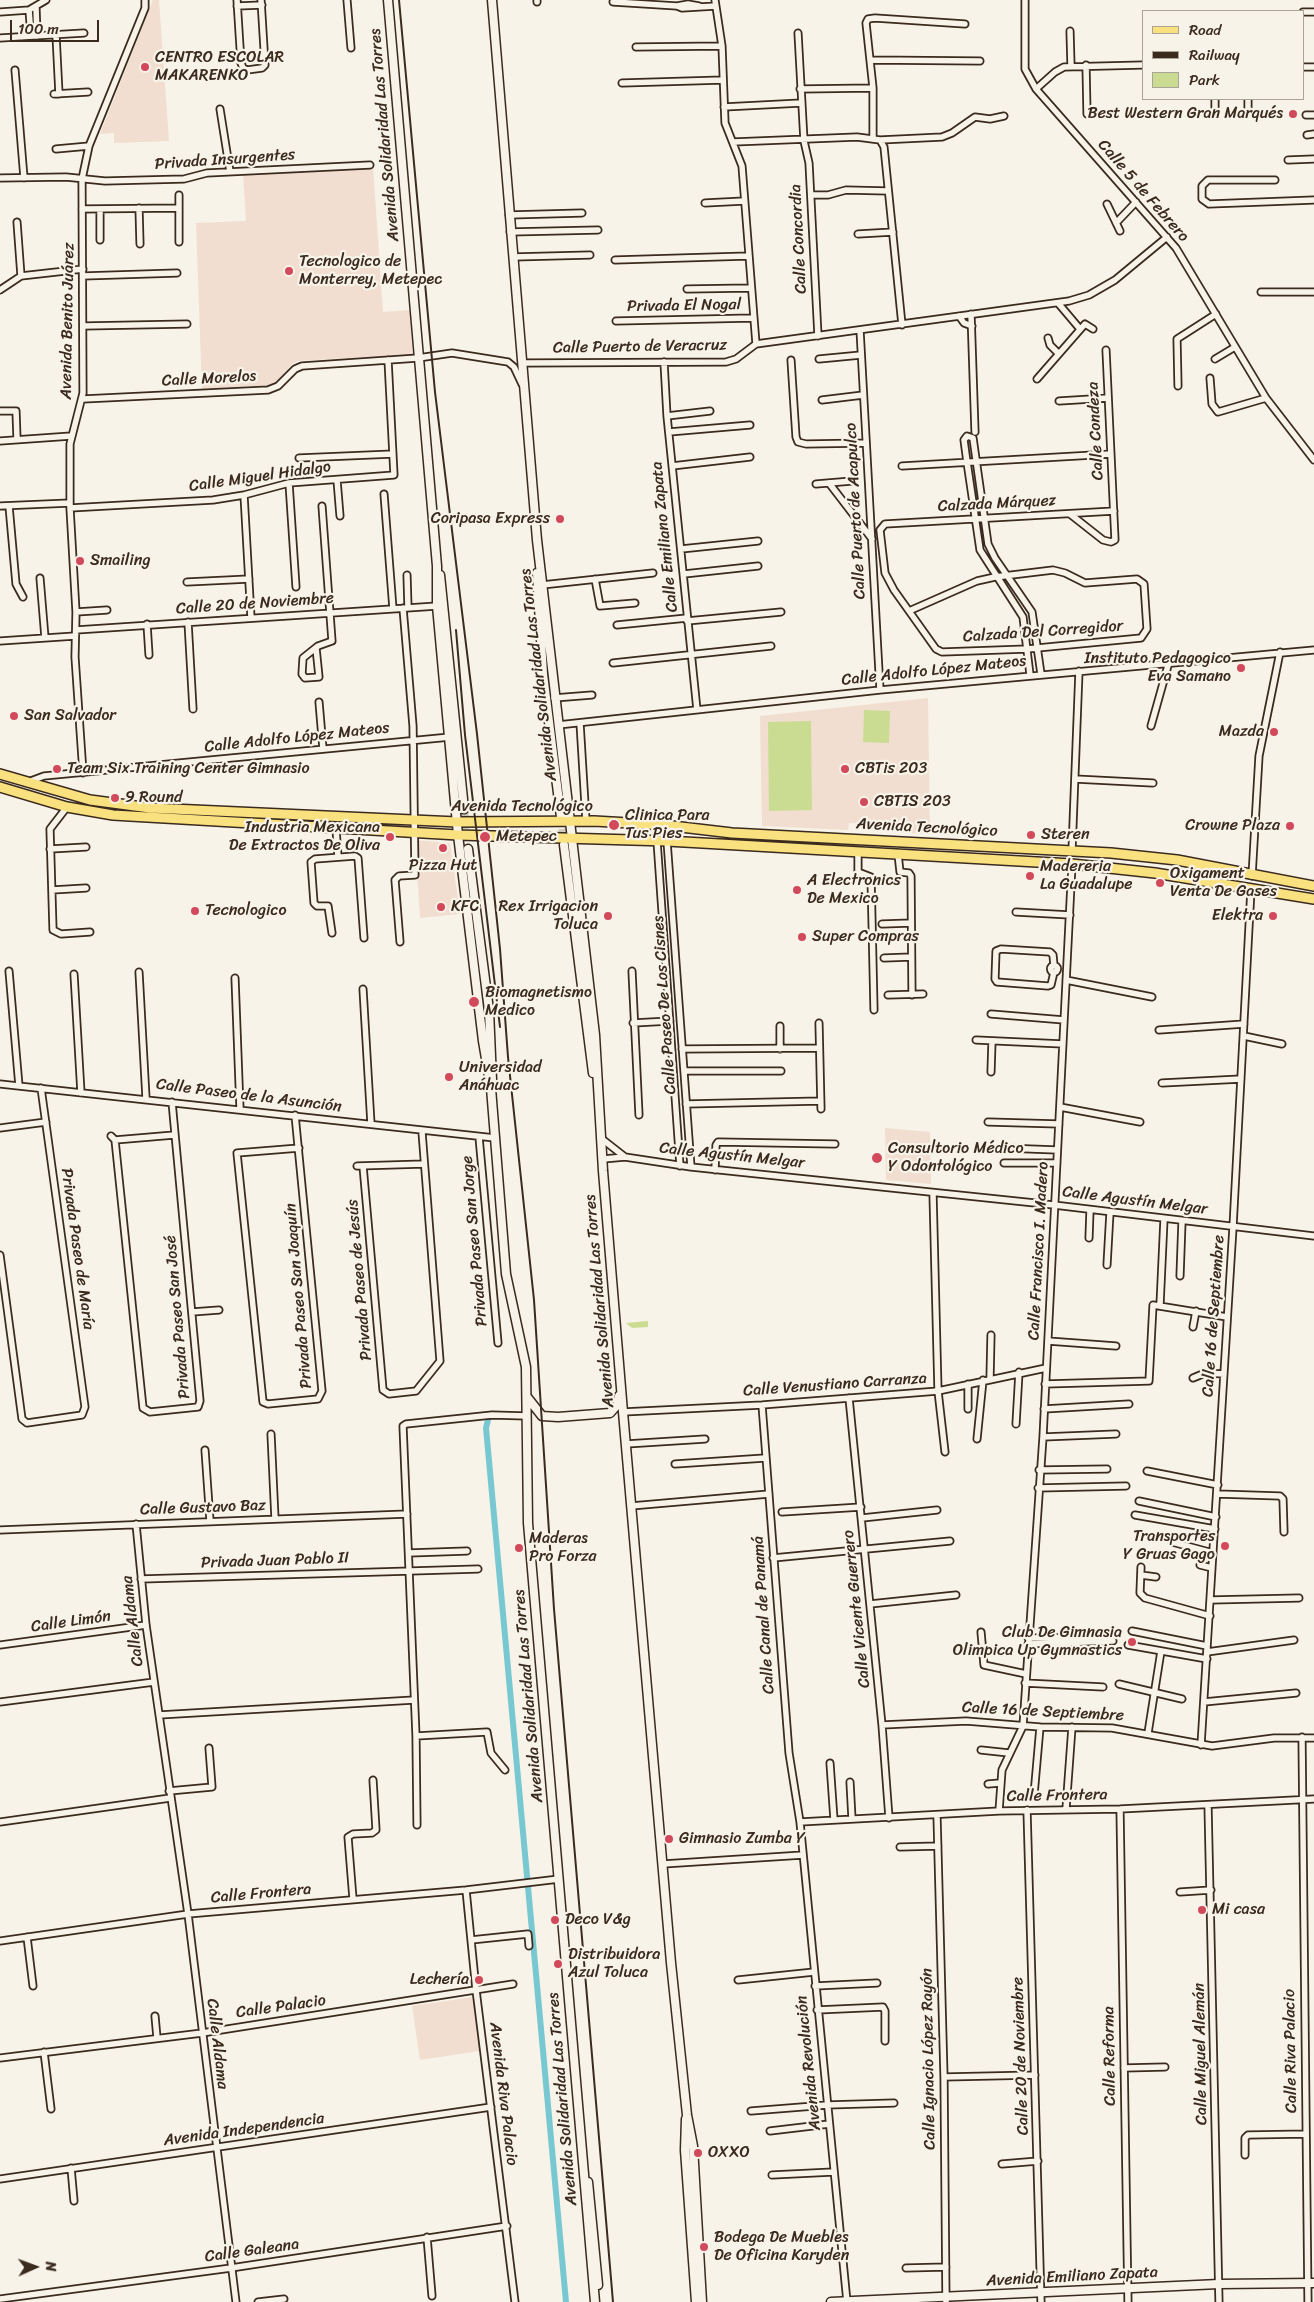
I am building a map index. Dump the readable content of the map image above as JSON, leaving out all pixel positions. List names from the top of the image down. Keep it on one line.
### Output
{"streets":{"main road":["Avenida Solidaridad Las Torres","Avenida Tecnológico","Avenida Emiliano Zapata"],"street":["Privada Insurgentes","Calle 5 de Febrero","Calle Concordia","Privada El Nogal","Avenida Benito Juárez","Calle Puerto de Veracruz","Calle Morelos","Calle Condeza","Calle Miguel Hidalgo","Calzada Márquez","Calle Puerto de Acapulco","Calle Emiliano Zapata","Calle 20 de Noviembre","Calzada Del Corregidor","Calle Adolfo López Mateos","Calle Paseo De Los Cisnes","Calle Paseo de la Asunción","Calle Agustín Melgar","Privada Paseo San Jorge","Privada Paseo de María","Calle Francisco I. Madero","Privada Paseo de Jesús","Privada Paseo San Joaquín","Calle 16 de Septiembre","Privada Paseo San José","Calle Venustiano Carranza","Calle Gustavo Baz","Privada Juan Pablo II","Calle Vicente Guerrero","Calle Canal de Panamá","Calle Aldama","Calle Limón","Calle Frontera","Calle Palacio","Calle Riva Palacio","Calle Miguel Alemán","Calle Reforma","Calle Ignacio López Rayón","Avenida Revolución","Avenida Riva Palacio","Avenida Independencia","Calle Galeana"]},"crossings":[["Avenida Solidaridad Las Torres","Calle Puerto de Veracruz"],["Avenida Solidaridad Las Torres","Calle Morelos"],["Avenida Solidaridad Las Torres","Calle 20 de Noviembre"],["Avenida Solidaridad Las Torres","Calle Adolfo López Mateos"],["Avenida Solidaridad Las Torres","Avenida Tecnológico"],["Avenida Solidaridad Las Torres","Calle Paseo de la Asunción"],["Avenida Solidaridad Las Torres","Calle Agustín Melgar"],["Avenida Solidaridad Las Torres","Calle Venustiano Carranza"],["Avenida Solidaridad Las Torres","Calle Frontera"],["Privada Insurgentes","Avenida Benito Juárez"],["Calle 5 de Febrero","Calle Puerto de Veracruz"],["Calle Concordia","Calle Puerto de Veracruz"],["Avenida Benito Juárez","Calle Morelos"],["Avenida Benito Juárez","Calle Miguel Hidalgo"],["Avenida Benito Juárez","Calle 20 de Noviembre"],["Avenida Benito Juárez","Calle Adolfo López Mateos"],["Calle Puerto de Veracruz","Calle Puerto de Acapulco"],["Calle Puerto de Veracruz","Calle Emiliano Zapata"],["Calle Condeza","Calzada Márquez"],["Calzada Márquez","Calzada Del Corregidor"],["Calle Puerto de Acapulco","Calle Adolfo López Mateos"],["Calle Emiliano Zapata","Calle Adolfo López Mateos"],["Calle 20 de Noviembre","Calle Frontera"],["Calle 20 de Noviembre","Avenida Emiliano Zapata"],["Calle Adolfo López Mateos","Avenida Tecnológico"],["Avenida Tecnológico","Calle Paseo De Los Cisnes"],["Avenida Tecnológico","Calle Francisco I. Madero"],["Avenida Tecnológico","Calle 16 de Septiembre"],["Calle Paseo De Los Cisnes","Calle Agustín Melgar"],["Calle Paseo de la Asunción","Privada Paseo San Jorge"],["Calle Paseo de la Asunción","Privada Paseo de María"],["Calle Paseo de la Asunción","Privada Paseo San Joaquín"],["Calle Paseo de la Asunción","Privada Paseo San José"],["Calle Agustín Melgar","Calle Francisco I. Madero"],["Calle Agustín Melgar","Calle 16 de Septiembre"],["Calle Francisco I. Madero","Calle 16 de Septiembre"],["Calle Francisco I. Madero","Calle Venustiano Carranza"],["Calle Francisco I. Madero","Calle Frontera"],["Calle 16 de Septiembre","Calle Vicente Guerrero"],["Calle 16 de Septiembre","Calle Riva Palacio"],["Calle Venustiano Carranza","Calle Vicente Guerrero"],["Calle Venustiano Carranza","Calle Canal de Panamá"],["Calle Gustavo Baz","Calle Aldama"],["Privada Juan Pablo II","Calle Aldama"],["Calle Vicente Guerrero","Calle Frontera"],["Calle Canal de Panamá","Calle Frontera"],["Calle Canal de Panamá","Avenida Revolución"],["Calle Aldama","Calle Limón"],["Calle Aldama","Calle Frontera"],["Calle Aldama","Calle Palacio"],["Calle Aldama","Avenida Independencia"],["Calle Aldama","Calle Galeana"],["Calle Frontera","Calle Riva Palacio"],["Calle Frontera","Calle Miguel Alemán"],["Calle Frontera","Calle Reforma"],["Calle Frontera","Calle Ignacio López Rayón"],["Calle Frontera","Avenida Revolución"],["Calle Frontera","Avenida Riva Palacio"],["Calle Palacio","Avenida Riva Palacio"],["Calle Riva Palacio","Avenida Emiliano Zapata"],["Calle Miguel Alemán","Avenida Emiliano Zapata"],["Calle Reforma","Avenida Emiliano Zapata"],["Calle Ignacio López Rayón","Avenida Emiliano Zapata"],["Avenida Revolución","Avenida Emiliano Zapata"],["Avenida Riva Palacio","Avenida Independencia"],["Avenida Riva Palacio","Calle Galeana"]],"places":["CENTRO ESCOLAR MAKARENKO","Best Western Gran Marqués","Tecnologico de Monterrey, Metepec","Coripasa Express","Smailing","Instituto Pedagogico Eva Samano","San Salvador","Mazda","Team Six Training Center Gimnasio","CBTis 203","9 Round","CBTIS 203","Clinica Para Tus Pies","Crowne Plaza","Steren","Industria Mexicana De Extractos De Oliva","Metepec","Pizza Hut","Madereria La Guadalupe","Oxigament Venta De Gases","A Electronics De Mexico","KFC","Tecnologico","Rex Irrigacion Toluca","Elektra","Super Compras","Biomagnetismo Medico","Universidad Anáhuac","Consultorio Médico Y Odontológico","Transportes Y Gruas Gago","Maderas Pro Forza","Club De Gimnasia Olimpica Up Gymnastics","Gimnasio Zumba Y","Mi casa","Deco V&g","Distribuidora Azul Toluca","Lechería","OXXO","Bodega De Muebles De Oficina Karyden"],"legend":["Road","Railway","Park"],"scale_bar":"100 m","north":"right"}
